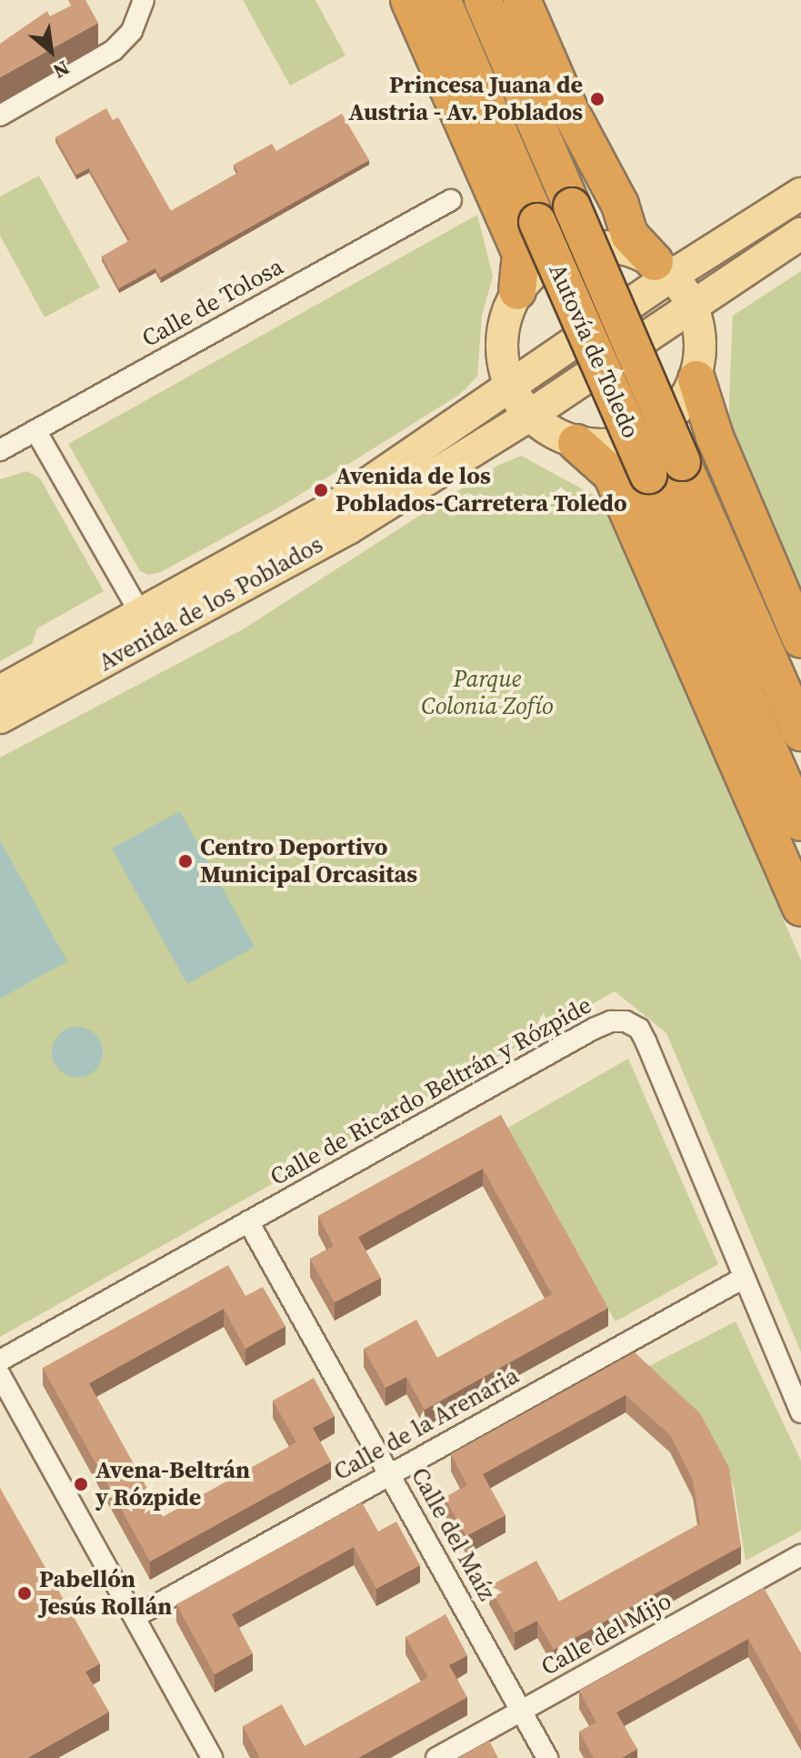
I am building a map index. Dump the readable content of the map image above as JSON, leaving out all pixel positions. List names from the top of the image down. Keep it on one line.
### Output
{"streets":{"highway":["Autovía de Toledo"],"main road":["Avenida de los Poblados"],"street":["Calle de Tolosa","Calle de Ricardo Beltrán y Rózpide","Calle de la Arenaria","Calle del Maíz","Calle del Mijo"]},"crossings":[["Calle de Ricardo Beltrán y Rózpide","Calle de la Arenaria"],["Calle de Ricardo Beltrán y Rózpide","Calle del Maíz"],["Calle de la Arenaria","Calle del Maíz"],["Calle del Maíz","Calle del Mijo"]],"parks":["Parque Colonia Zofío"],"places":["Princesa Juana de Austria - Av. Poblados","Avenida de los Poblados-Carretera Toledo","Centro Deportivo Municipal Orcasitas","Avena-Beltrán y Rózpide","Pabellón Jesús Rollán"],"north":"bottom right"}
